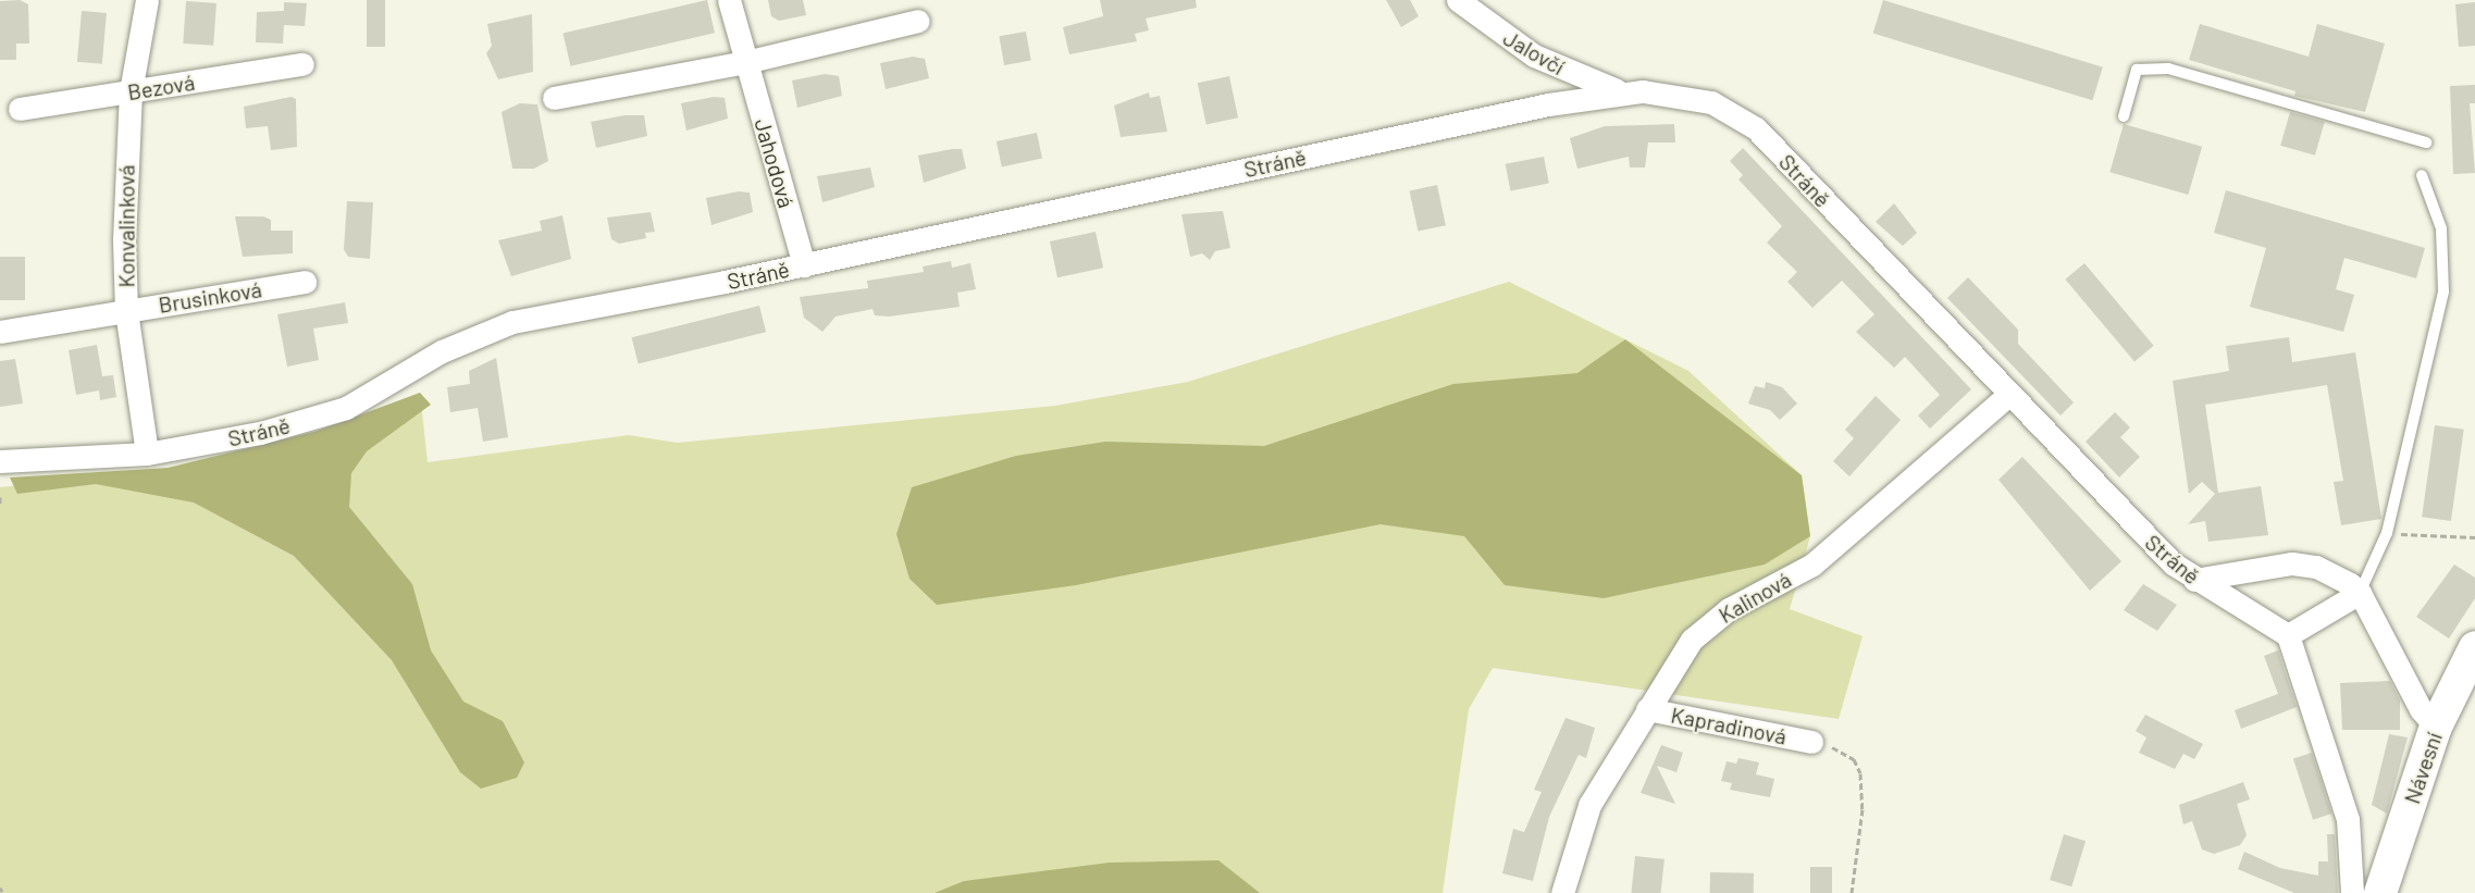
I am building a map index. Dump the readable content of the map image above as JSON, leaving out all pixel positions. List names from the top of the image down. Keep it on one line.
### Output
{"streets":{"street":["Jalovčí","Bezová","Jahodová","Stráně","Konvalinková","Brusinková","Kalinová","Kapradinová","Návesní"]},"crossings":[["Jalovčí","Stráně"],["Bezová","Konvalinková"],["Jahodová","Stráně"],["Stráně","Konvalinková"],["Stráně","Kalinová"],["Konvalinková","Brusinková"],["Kalinová","Kapradinová"]]}
